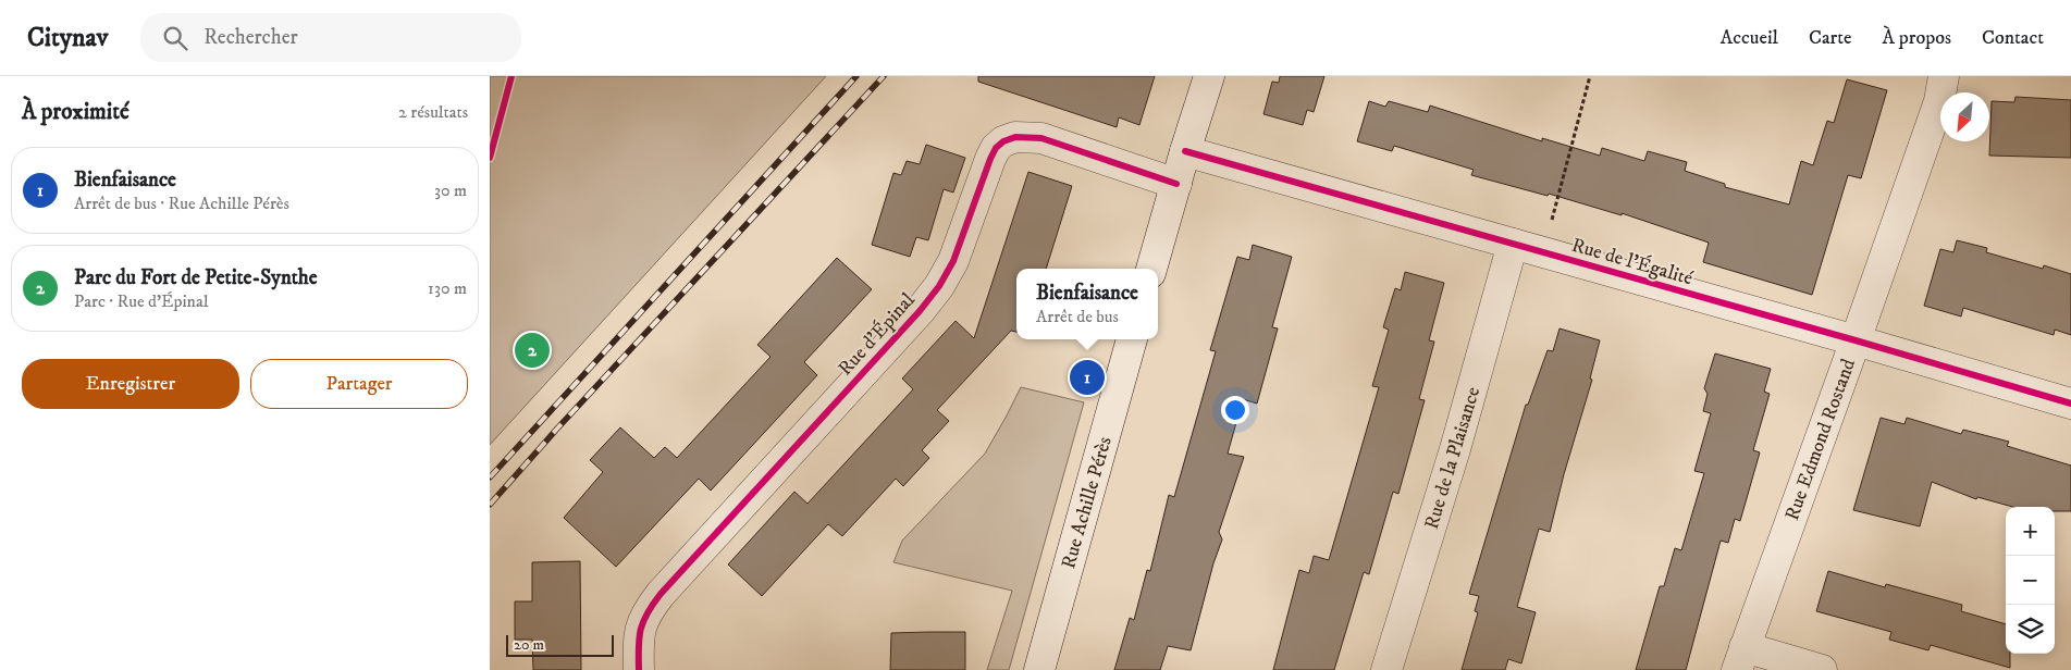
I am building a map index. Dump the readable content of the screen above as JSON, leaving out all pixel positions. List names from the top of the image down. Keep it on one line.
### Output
{"streets":{"street":["Rue de l'Égalité","Rue d'Épinal","Rue Edmond Rostand","Rue de la Plaisance","Rue Achille Pérès"]},"crossings":[["Rue de l'Égalité","Rue Edmond Rostand"],["Rue de l'Égalité","Rue de la Plaisance"]],"scale_bar":"20 m","north":"bottom left","page":{"header":"Citynav","search":"Rechercher","nav":["Accueil","Carte","À propos","Contact"],"heading":["À proximité","2 résultats"],"list":[{"mark":"1","name":"Bienfaisance","note":"Arrêt de bus · Rue Achille Pérès","value":"30 m"},{"mark":"2","name":"Parc du Fort de Petite-Synthe","note":"Parc · Rue d'Épinal","value":"130 m"}],"popup":["Bienfaisance","Arrêt de bus"],"pins":["2","1"],"buttons":["Enregistrer","Partager"],"map_buttons":["+","−"],"scale":"20 m"}}
